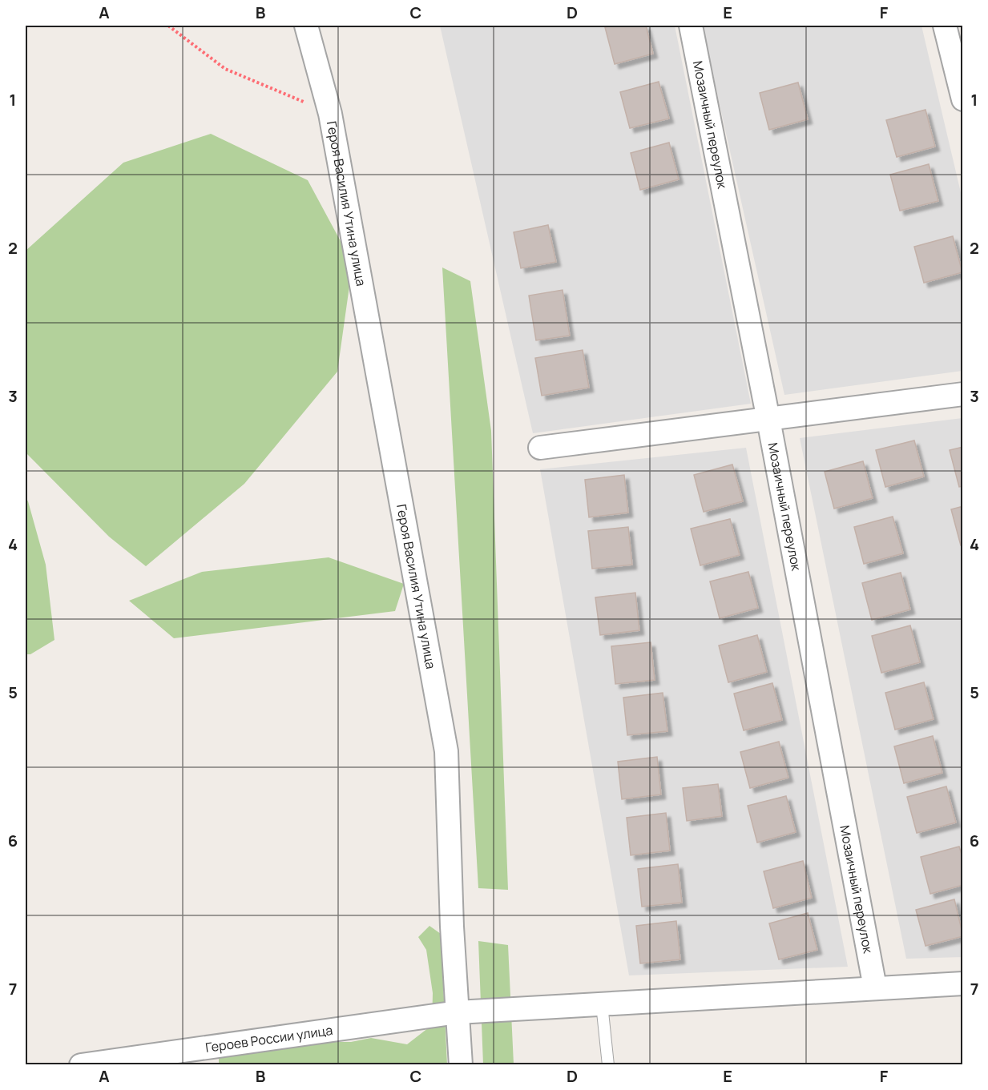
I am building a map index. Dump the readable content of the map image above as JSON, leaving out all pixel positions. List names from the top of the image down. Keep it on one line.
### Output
{"streets":{"street":["Мозаичный переулок","Героя Василия Утина улица","Героев России улица"]},"crossings":[["Мозаичный переулок","Героев России улица"],["Героя Василия Утина улица","Героев России улица"]],"grid":{"columns":["A","B","C","D","E","F"],"rows":["1","2","3","4","5","6","7"]}}
